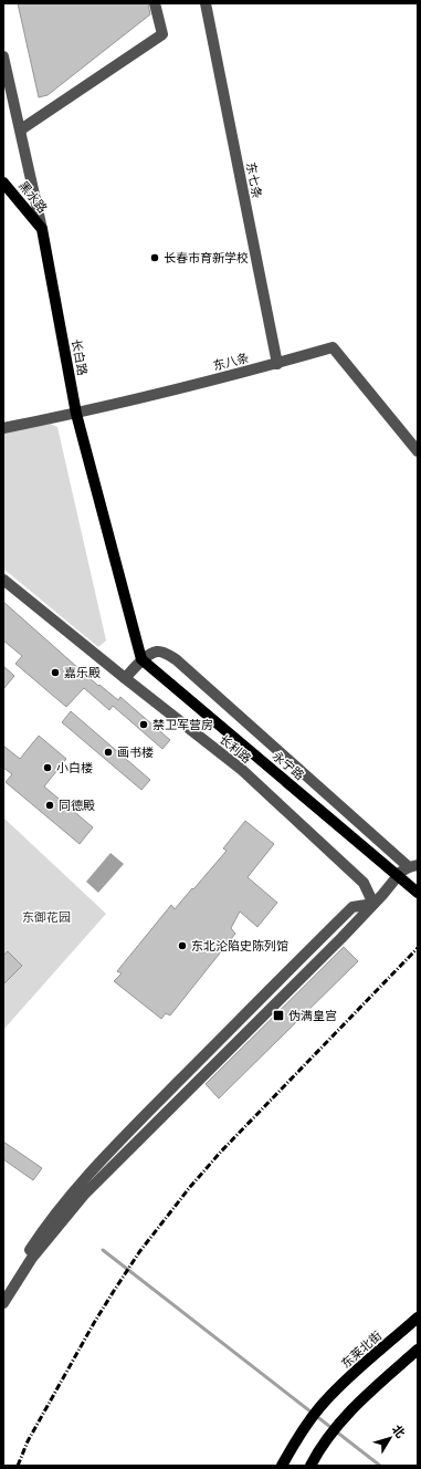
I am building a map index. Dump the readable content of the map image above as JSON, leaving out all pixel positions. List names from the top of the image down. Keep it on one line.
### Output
{"streets":{"main road":["黑水路","长白路","永宁路","东莱北街"],"street":["东七条","东八条","长利路"]},"crossings":[["东七条","东八条"],["黑水路","长白路"],["长白路","东八条"],["长白路","永宁路"]],"parks":["东御花园"],"places":{"other":["长春市育新学校","嘉乐殿","禁卫军营房","画书楼","小白楼","同德殿","东北沦陷史陈列馆"],"transit":["伪满皇宫"]},"north":"top right"}
